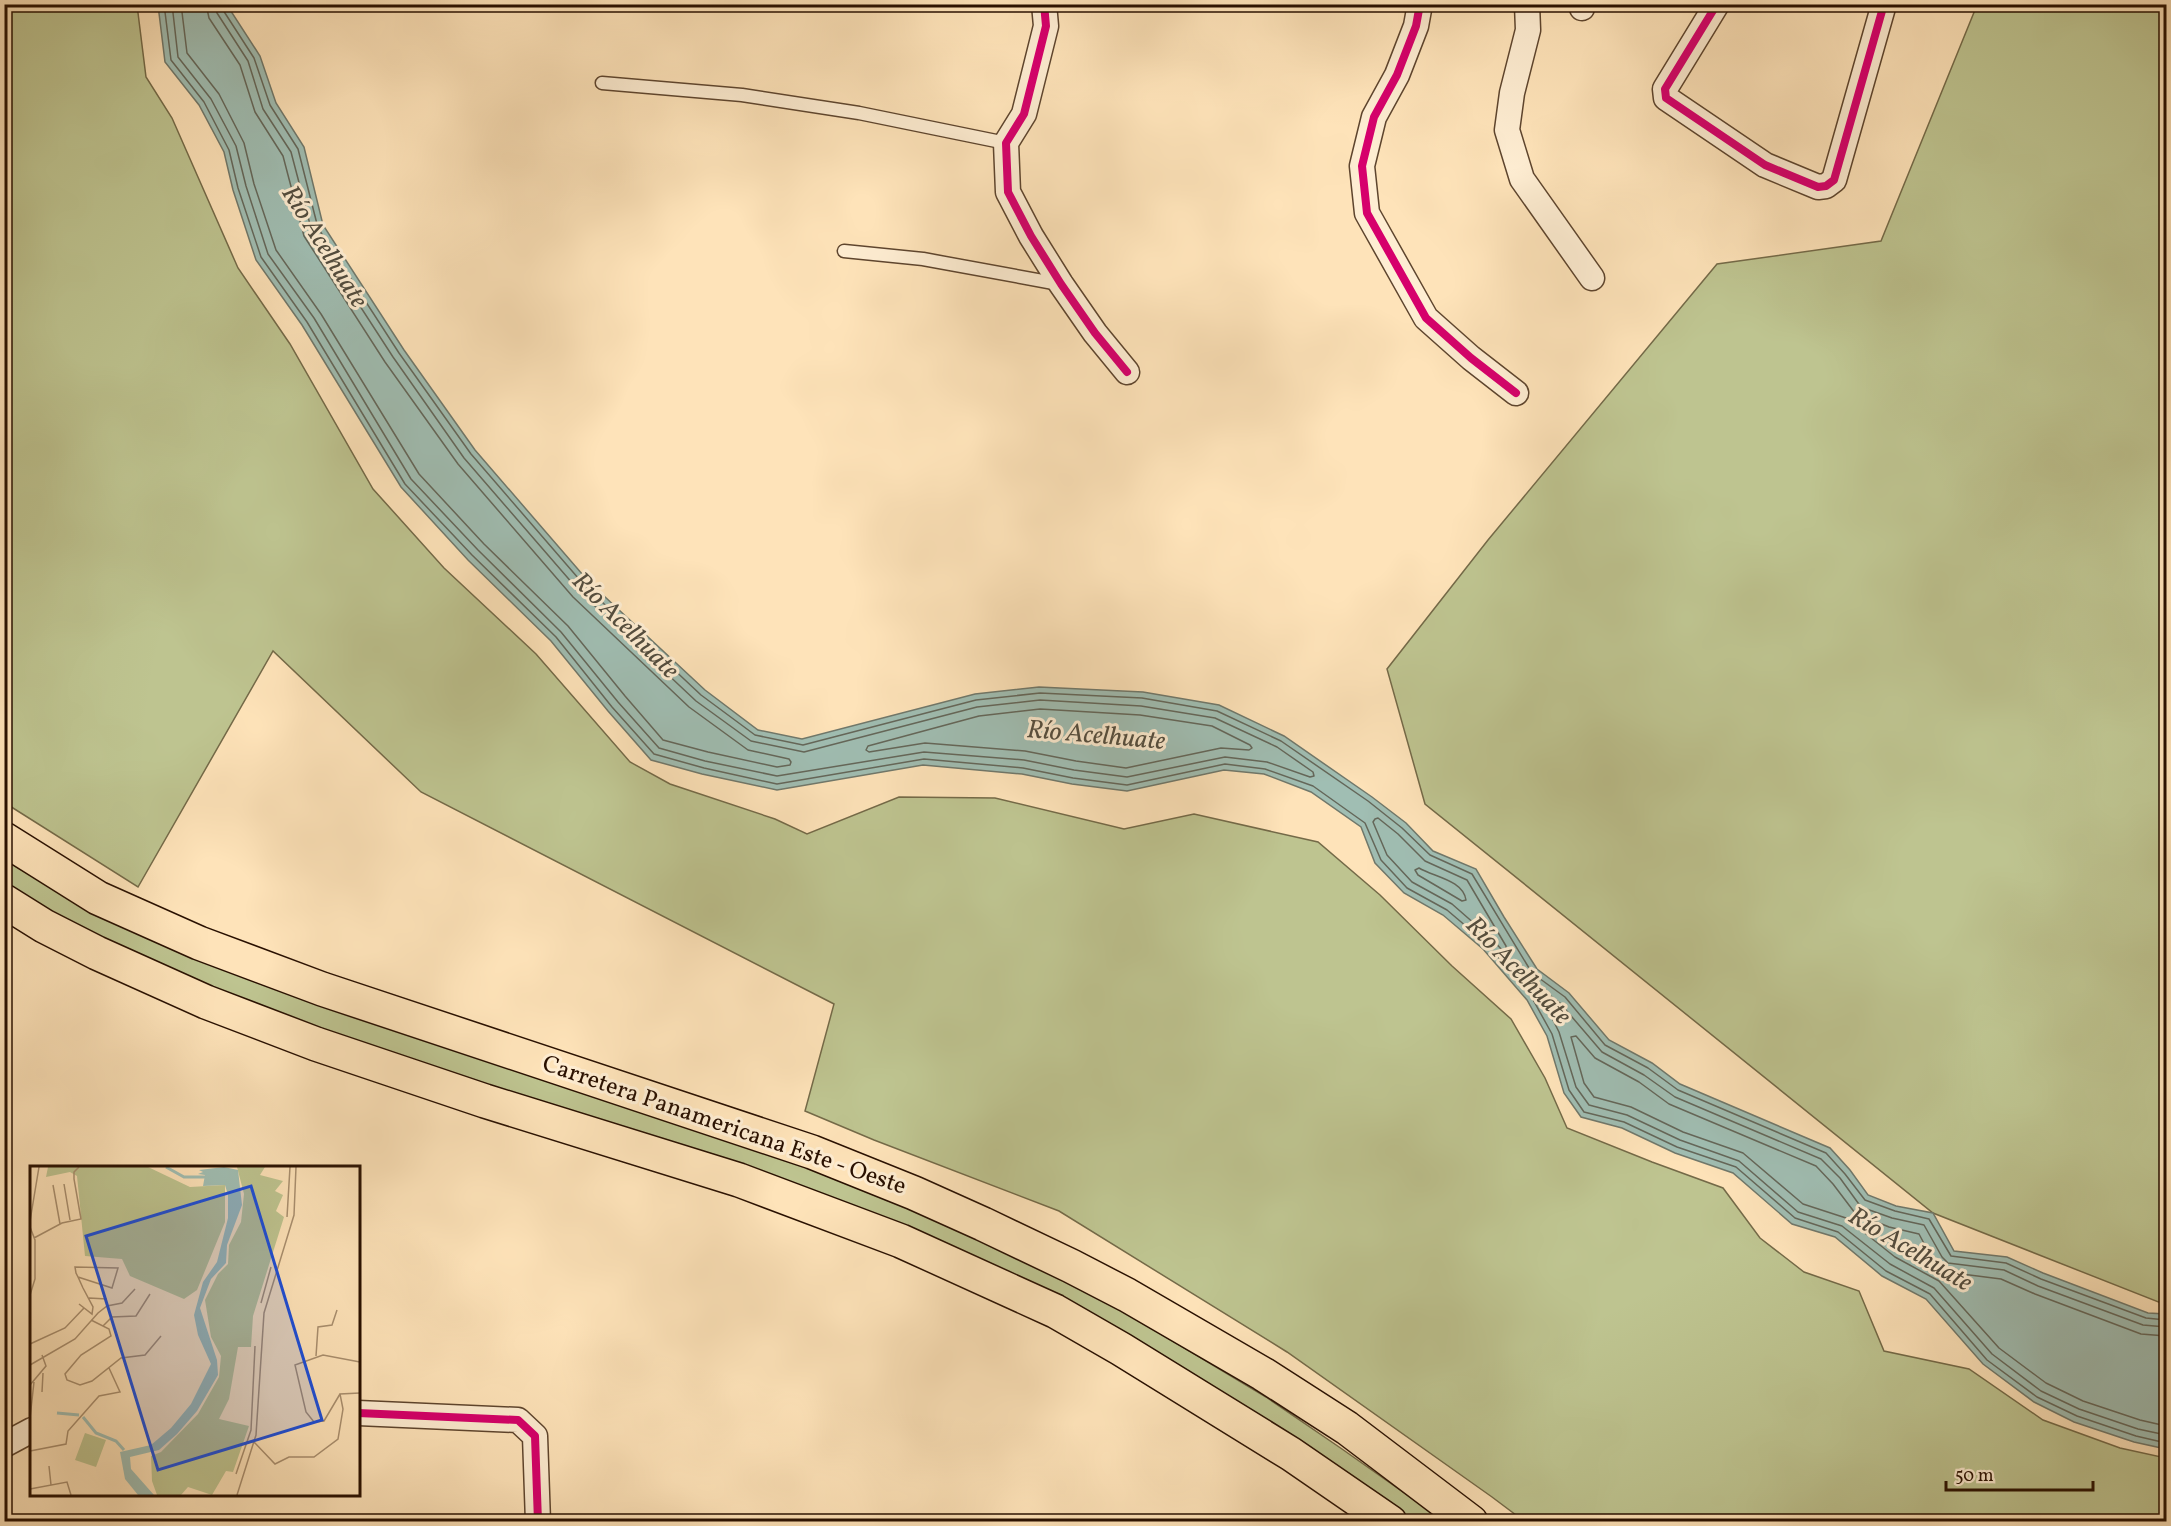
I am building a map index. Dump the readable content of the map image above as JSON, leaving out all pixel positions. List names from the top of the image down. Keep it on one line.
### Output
{"streets":{"highway":["Carretera Panamericana Este - Oeste"]},"water":["Río Acelhuate"],"scale_bar":"50 m"}
